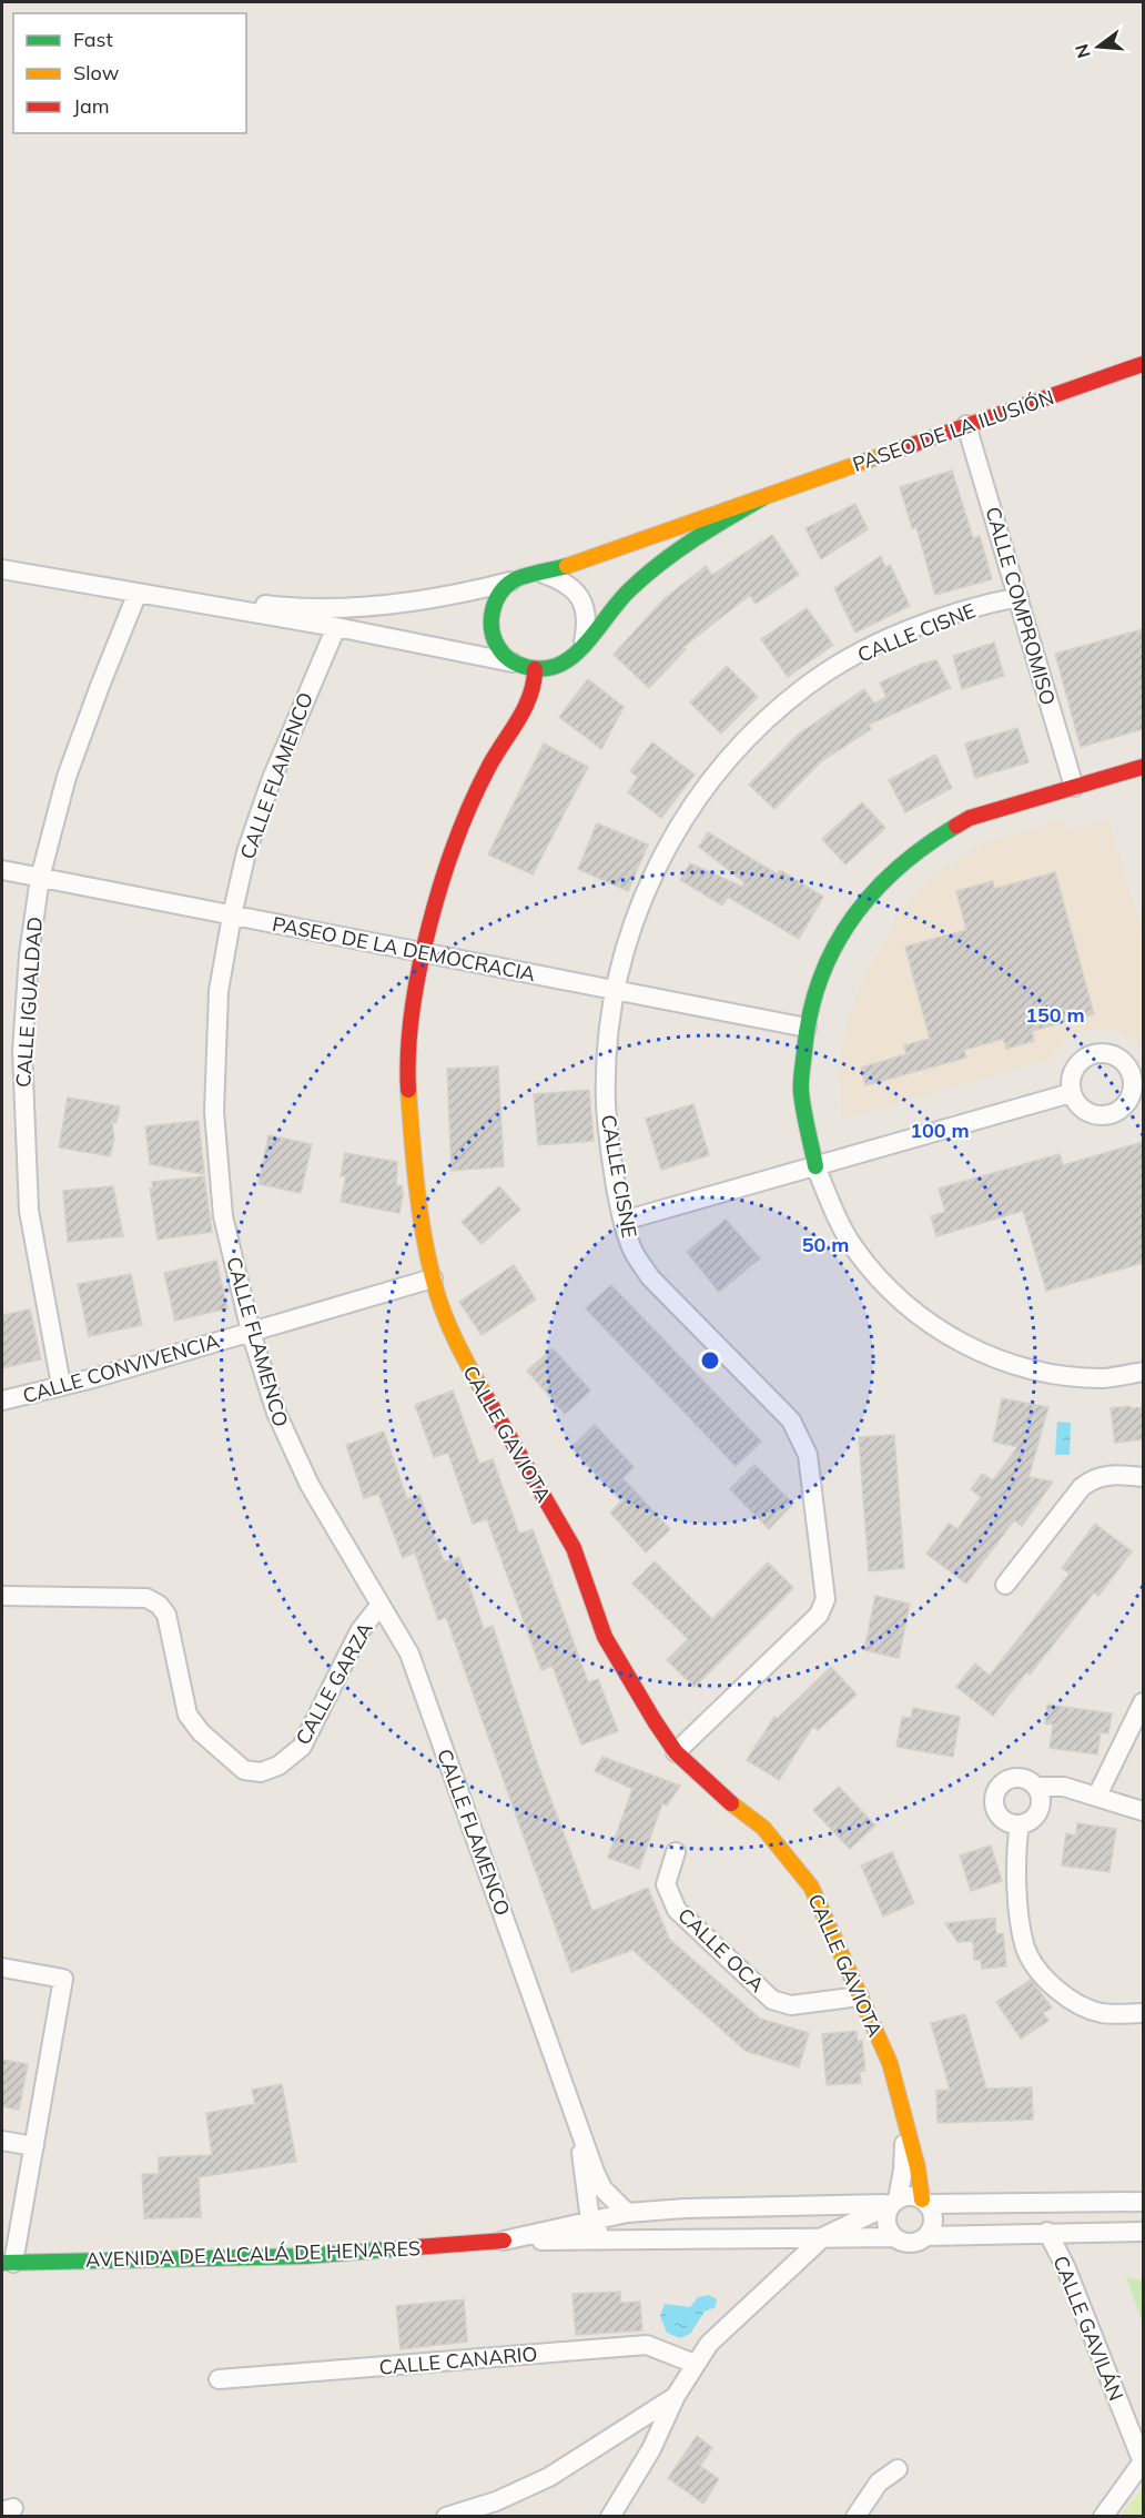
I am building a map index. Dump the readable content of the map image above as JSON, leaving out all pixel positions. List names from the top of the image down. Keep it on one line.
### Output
{"streets":{"street":["PASEO DE LA ILUSIÓN","CALLE COMPROMISO","CALLE CISNE","CALLE FLAMENCO","PASEO DE LA DEMOCRACIA","CALLE IGUALDAD","CALLE CONVIVENCIA","CALLE GAVIOTA","CALLE GARZA","CALLE OCA","AVENIDA DE ALCALÁ DE HENARES","CALLE GAVILÁN","CALLE CANARIO"]},"crossings":[["PASEO DE LA ILUSIÓN","CALLE COMPROMISO"],["PASEO DE LA ILUSIÓN","CALLE FLAMENCO"],["PASEO DE LA ILUSIÓN","CALLE IGUALDAD"],["PASEO DE LA ILUSIÓN","CALLE GAVIOTA"],["CALLE COMPROMISO","CALLE CISNE"],["CALLE CISNE","PASEO DE LA DEMOCRACIA"],["CALLE CISNE","CALLE GAVIOTA"],["CALLE FLAMENCO","PASEO DE LA DEMOCRACIA"],["CALLE FLAMENCO","CALLE CONVIVENCIA"],["CALLE FLAMENCO","CALLE GARZA"],["CALLE FLAMENCO","AVENIDA DE ALCALÁ DE HENARES"],["PASEO DE LA DEMOCRACIA","CALLE IGUALDAD"],["PASEO DE LA DEMOCRACIA","CALLE GAVIOTA"],["CALLE IGUALDAD","CALLE CONVIVENCIA"],["CALLE CONVIVENCIA","CALLE GAVIOTA"],["CALLE GAVIOTA","CALLE OCA"],["CALLE GAVIOTA","AVENIDA DE ALCALÁ DE HENARES"]],"legend":["Fast","Slow","Jam"],"north":"left","rings":["150 m","100 m","50 m"]}
